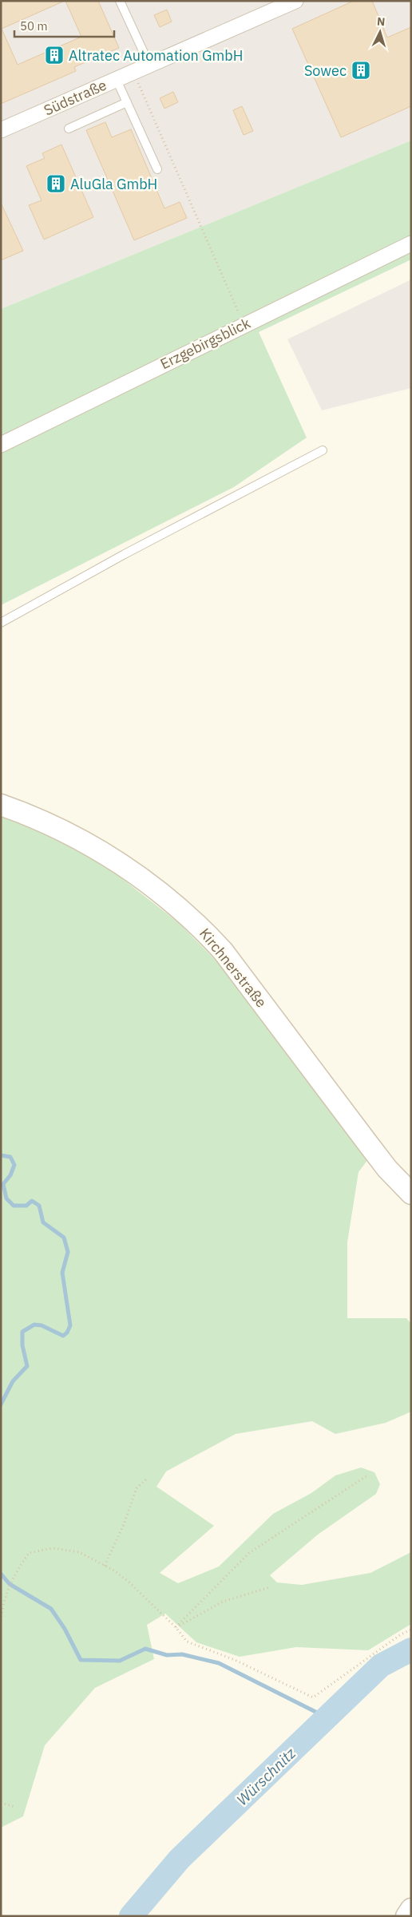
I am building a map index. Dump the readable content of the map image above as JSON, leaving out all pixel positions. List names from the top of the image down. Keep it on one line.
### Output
{"streets":{"street":["Südstraße","Erzgebirgsblick","Kirchnerstraße"]},"water":["Würschnitz"],"places":{"building":["Altratec Automation GmbH","Sowec","AluGla GmbH"]},"scale_bar":"50 m","north":"top"}
